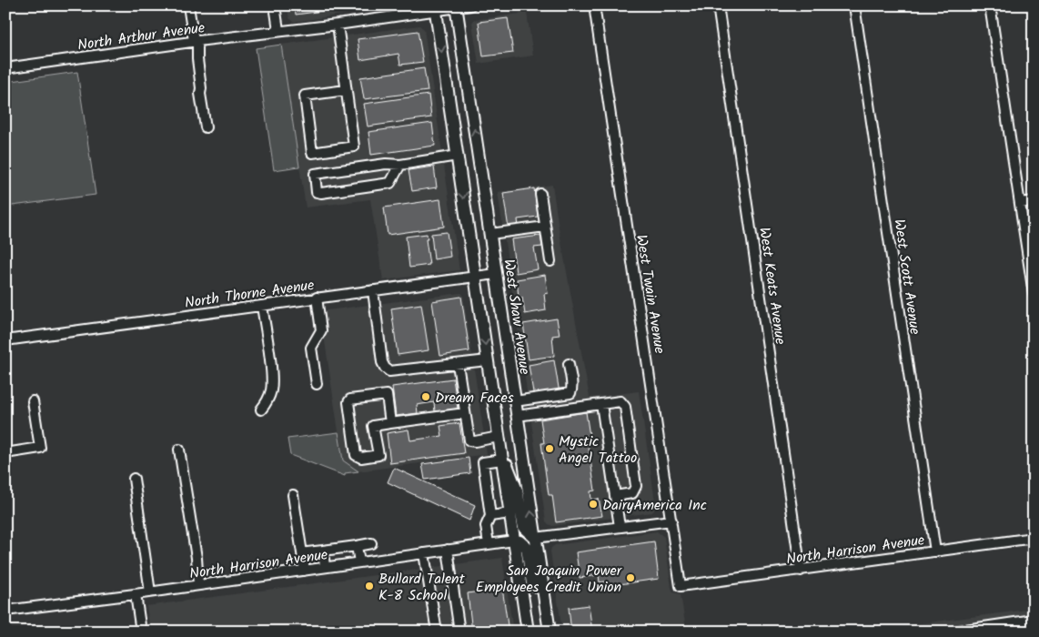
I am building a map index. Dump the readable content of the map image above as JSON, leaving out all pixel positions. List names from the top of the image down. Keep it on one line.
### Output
{"streets":{"main road":["West Shaw Avenue"],"street":["North Arthur Avenue","West Scott Avenue","West Keats Avenue","North Thorne Avenue","West Twain Avenue","North Harrison Avenue"]},"crossings":[["North Arthur Avenue","West Shaw Avenue"],["West Scott Avenue","North Harrison Avenue"],["West Keats Avenue","North Harrison Avenue"],["North Thorne Avenue","West Shaw Avenue"],["West Twain Avenue","North Harrison Avenue"]],"places":["Dream Faces","Mystic Angel Tattoo","DairyAmerica Inc","San Joaquin Power Employees Credit Union","Bullard Talent K-8 School"]}
